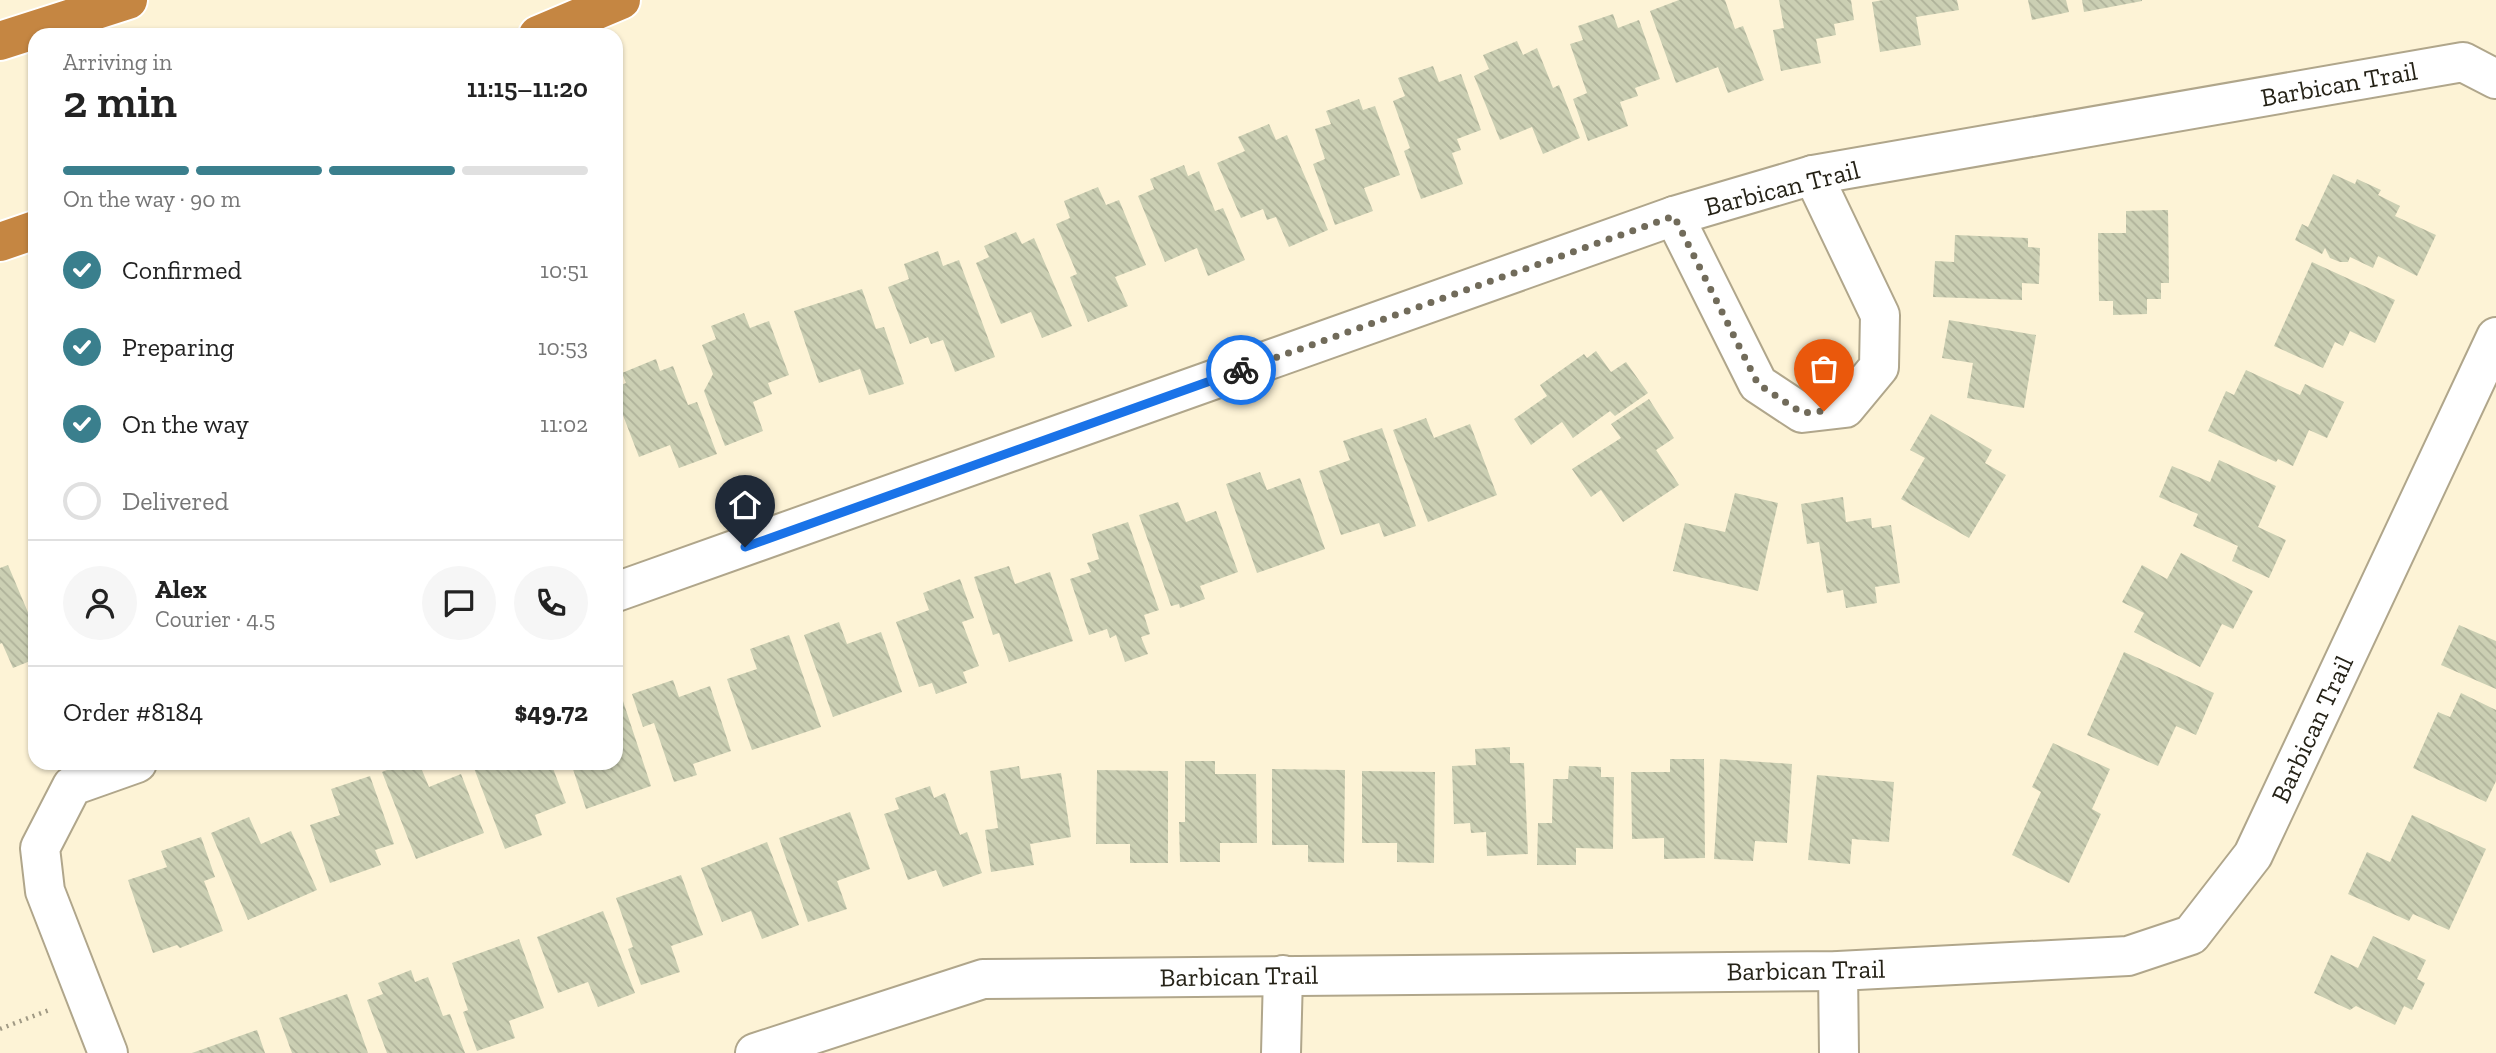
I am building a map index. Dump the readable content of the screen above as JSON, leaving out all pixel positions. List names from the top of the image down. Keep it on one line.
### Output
{"streets":{"street":["Barbican Trail"]},"page":{"heading":["2 min","Arriving in","11:15–11:20"],"panel":["Alex","Courier · 4.5","Order #8184","$49.72"],"bar":"On the way · 90 m","list":[["Confirmed","10:51"],["Preparing","10:53"],["On the way","11:02"],"Delivered"]}}
